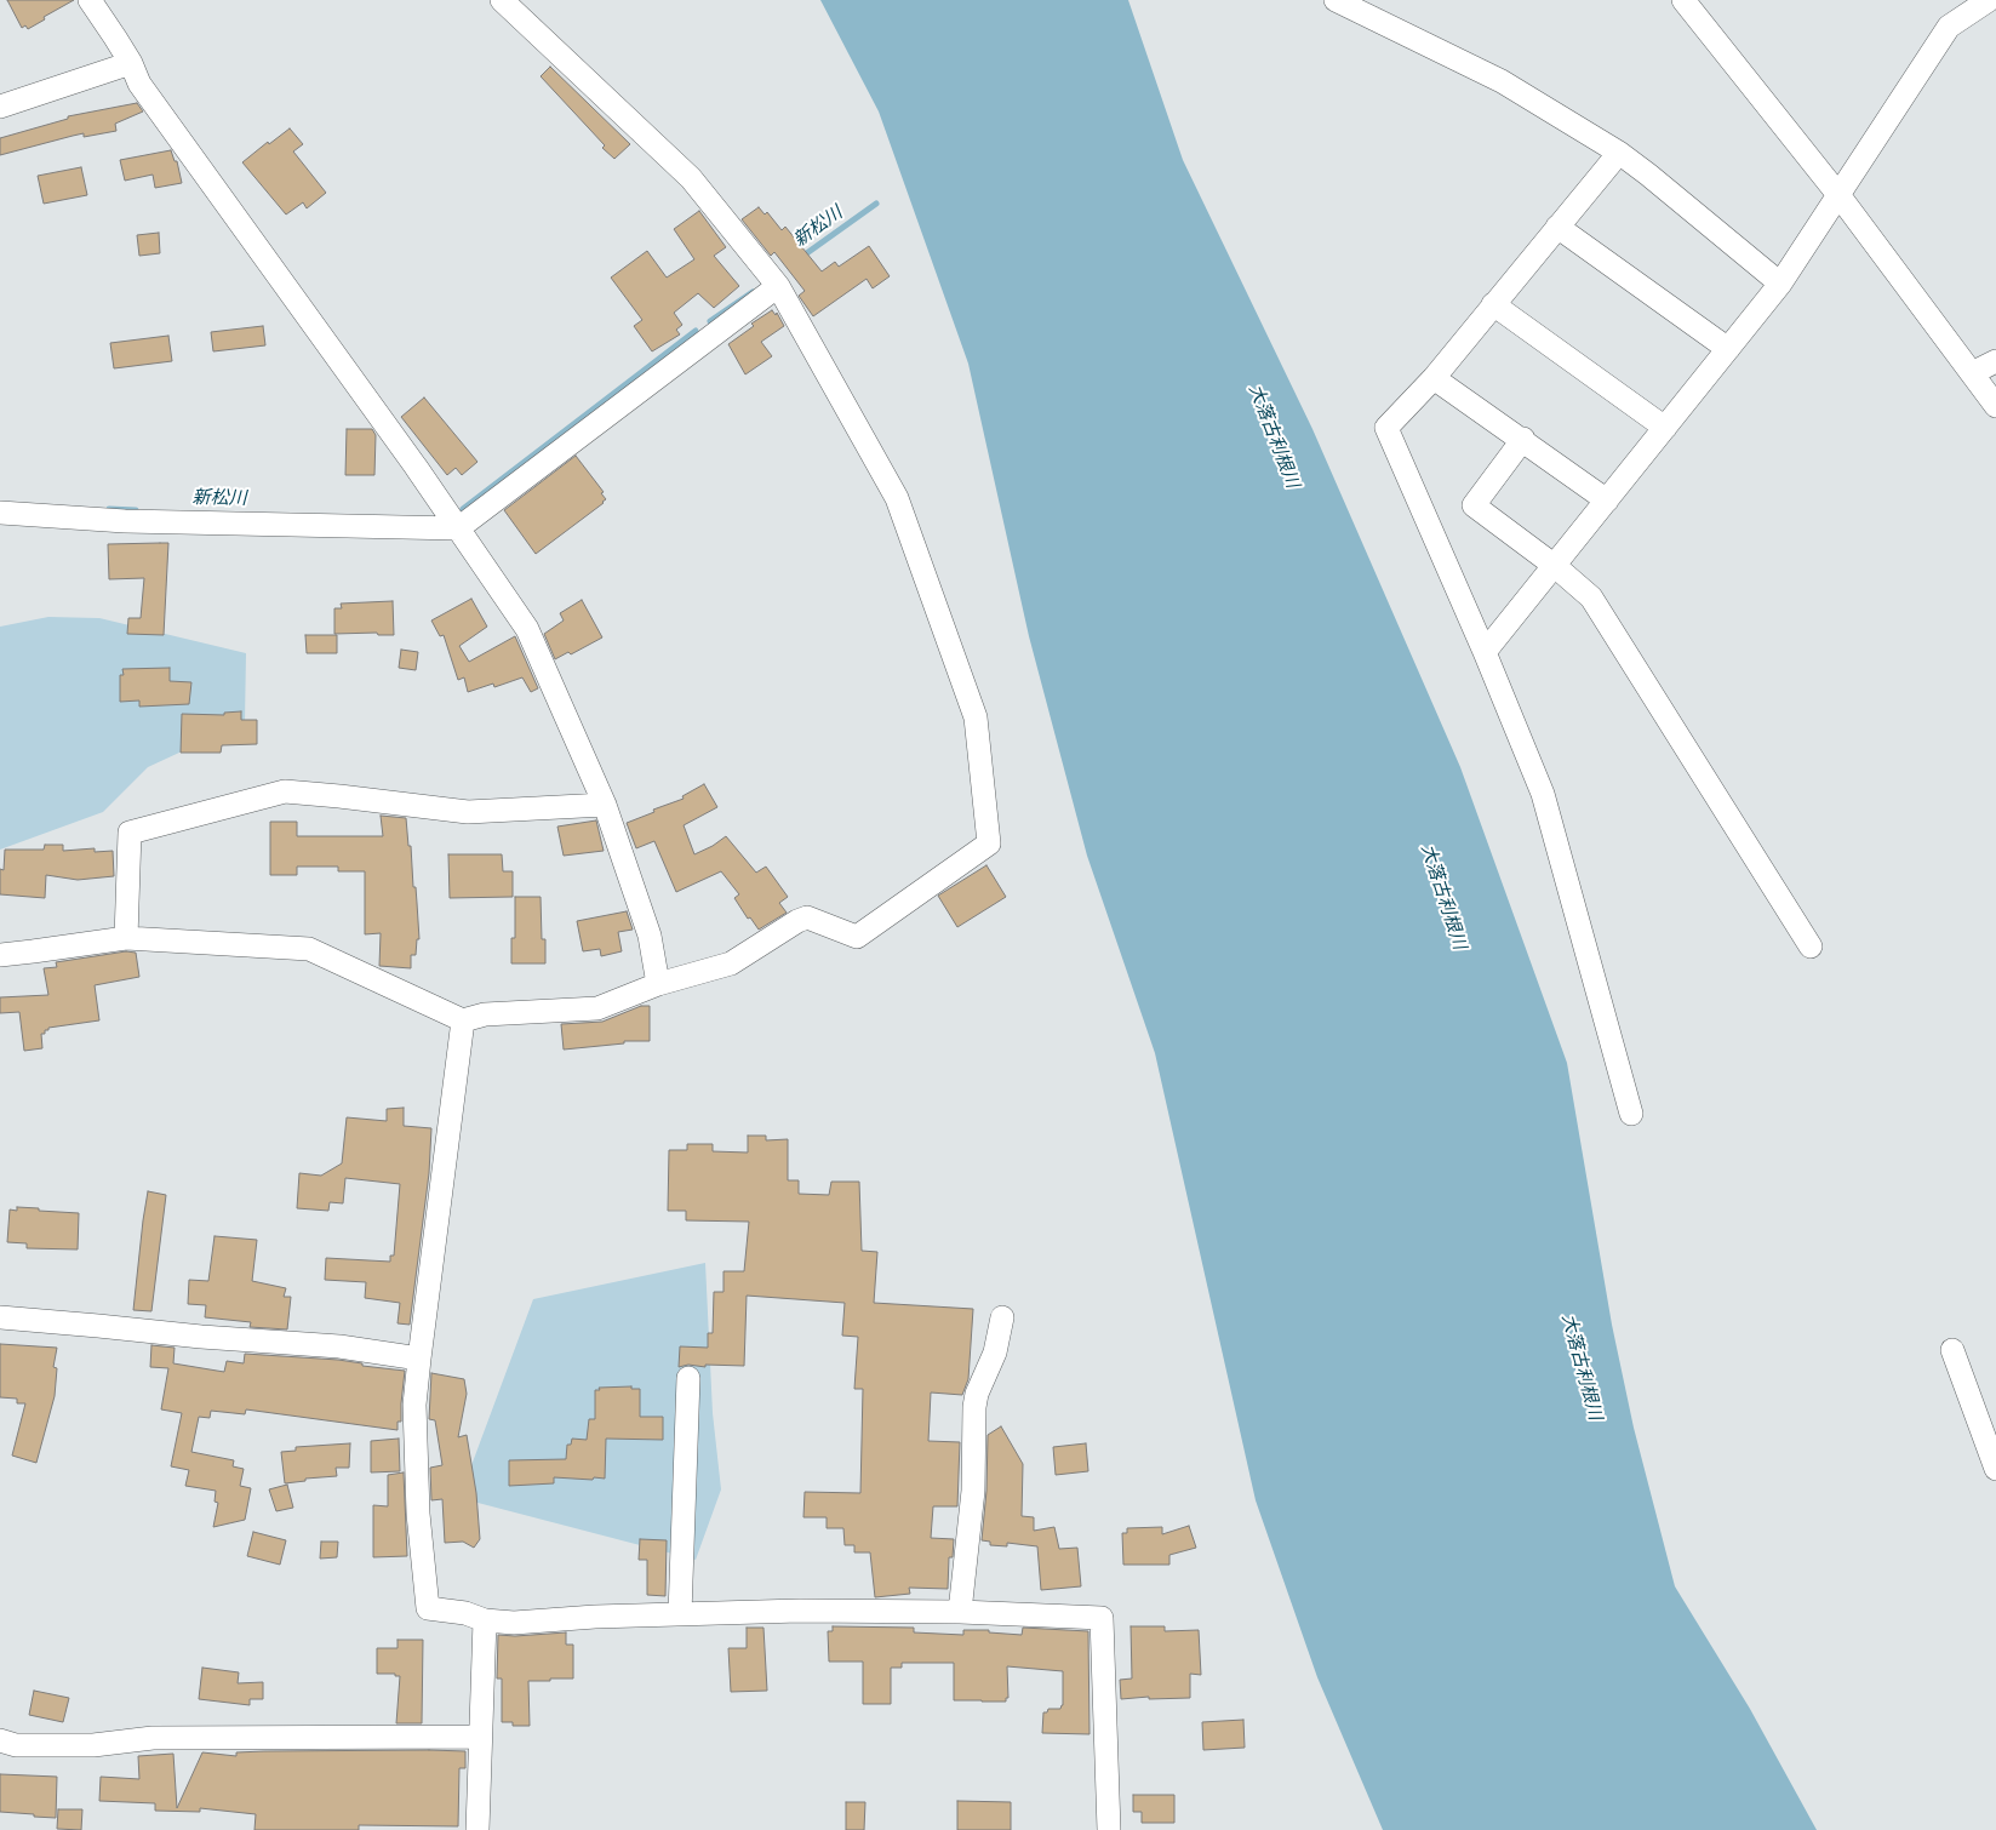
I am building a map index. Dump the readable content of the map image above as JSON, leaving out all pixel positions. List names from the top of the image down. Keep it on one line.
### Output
{"water":["新松川","大落古利根川"]}
